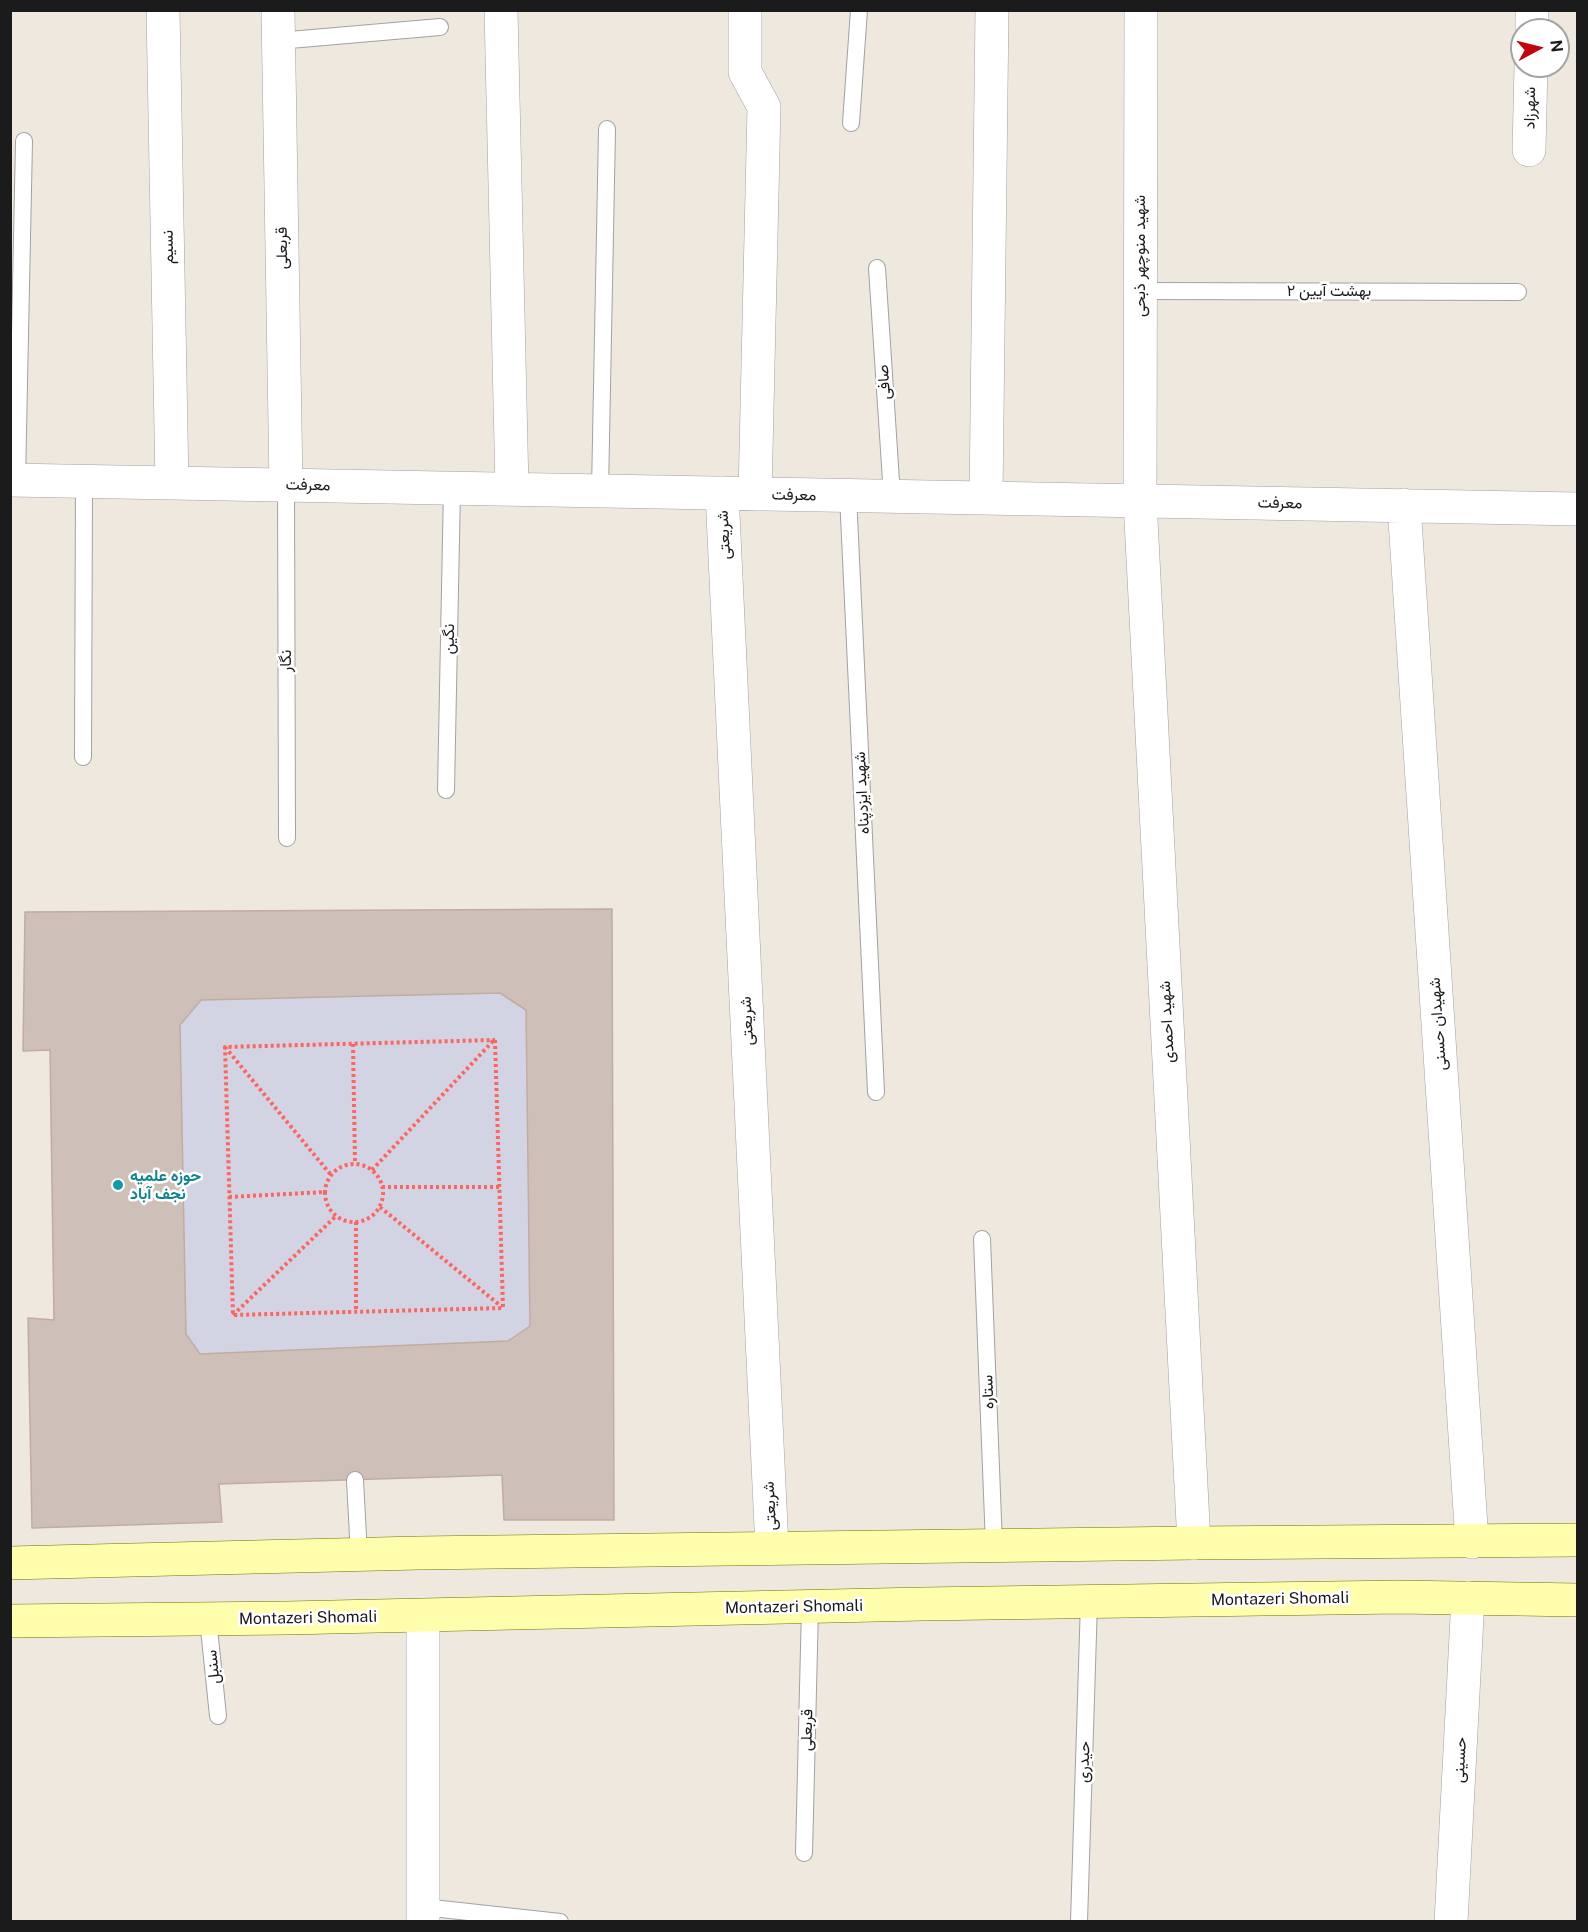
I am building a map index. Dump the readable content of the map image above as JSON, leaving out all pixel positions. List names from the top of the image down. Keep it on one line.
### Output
{"streets":{"main road":["Montazeri Shomali"],"street":["شهرزاد","نسیم","قربعلی","شهید منوچهر ذبحی","معرفت","شریعتی","شهید احمدی","شهیدان حسنی","حسینی"],"lane":["بهشت آیین ۲","صافی","نگین","نگار","شهید ایزدپناه","ستاره","سنبل","حیدری"]},"crossings":[["نسیم","معرفت"],["قربعلی","معرفت"],["قربعلی","نگار"],["قربعلی","Montazeri Shomali"],["شهید منوچهر ذبحی","بهشت آیین ۲"],["شهید منوچهر ذبحی","معرفت"],["شهید منوچهر ذبحی","شهید احمدی"],["صافی","معرفت"],["معرفت","شریعتی"],["معرفت","نگین"],["معرفت","نگار"],["معرفت","شهید ایزدپناه"],["معرفت","شهید احمدی"],["معرفت","شهیدان حسنی"],["Montazeri Shomali","سنبل"],["Montazeri Shomali","حسینی"],["Montazeri Shomali","حیدری"]],"places":["حوزه علمیه نجف آباد"],"north":"right"}
